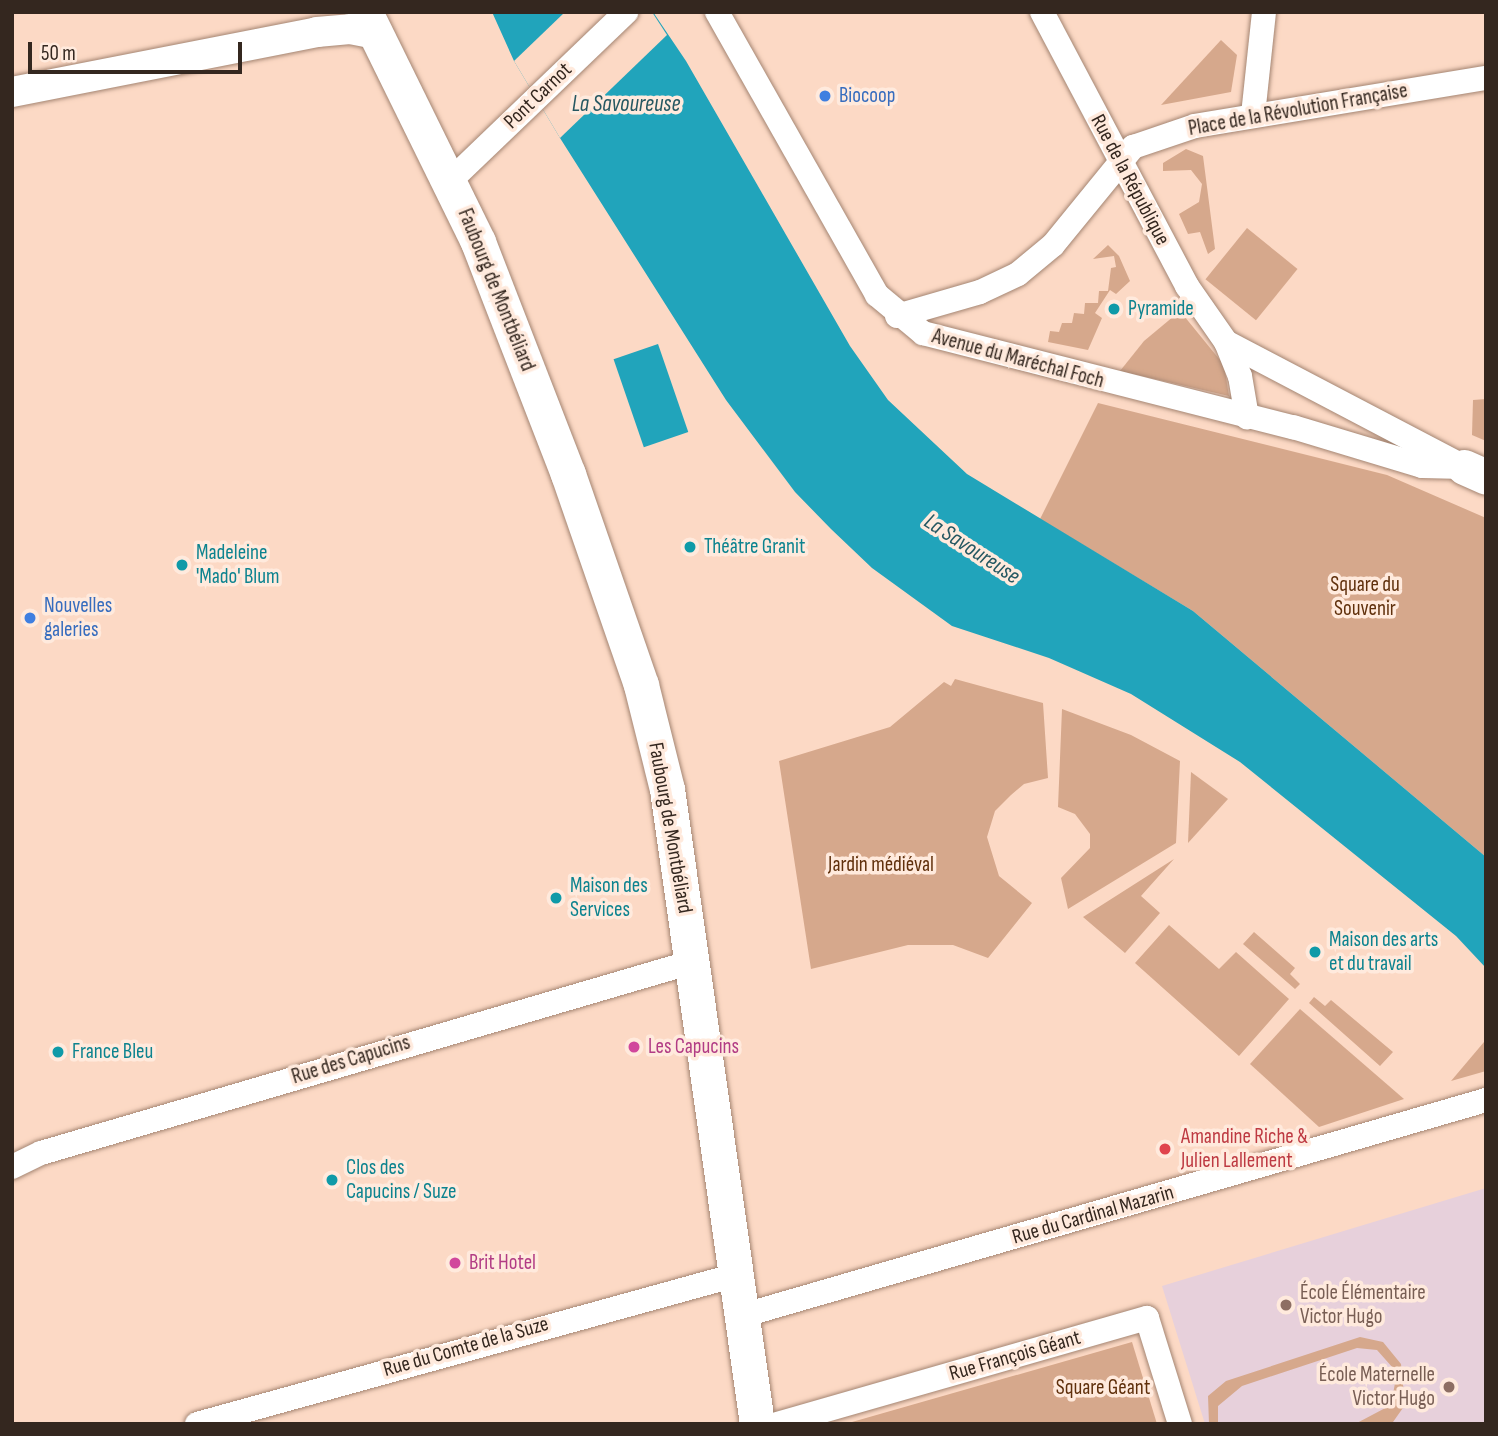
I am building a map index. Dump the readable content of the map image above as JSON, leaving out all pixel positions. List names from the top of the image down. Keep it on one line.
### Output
{"streets":{"main road":["Faubourg de Montbéliard"],"street":["Pont Carnot","Place de la Révolution Française","Rue de la République","Avenue du Maréchal Foch","Rue des Capucins","Rue du Cardinal Mazarin","Rue du Comte de la Suze","Rue François Géant"]},"crossings":[["Pont Carnot","Faubourg de Montbéliard"],["Place de la Révolution Française","Rue de la République"],["Place de la Révolution Française","Avenue du Maréchal Foch"],["Rue de la République","Avenue du Maréchal Foch"],["Faubourg de Montbéliard","Rue des Capucins"],["Faubourg de Montbéliard","Rue du Cardinal Mazarin"],["Faubourg de Montbéliard","Rue du Comte de la Suze"]],"water":["La Savoureuse"],"parks":["Square du Souvenir","Jardin médiéval","Square Géant"],"places":["Biocoop","Pyramide","Théâtre Granit","Madeleine 'Mado' Blum","Nouvelles galeries","Maison des Services","Maison des arts et du travail","Les Capucins","France Bleu","Amandine Riche & Julien Lallement","Clos des Capucins / Suze","Brit Hotel","École Élémentaire Victor Hugo","École Maternelle Victor Hugo"],"scale_bar":"50 m"}
